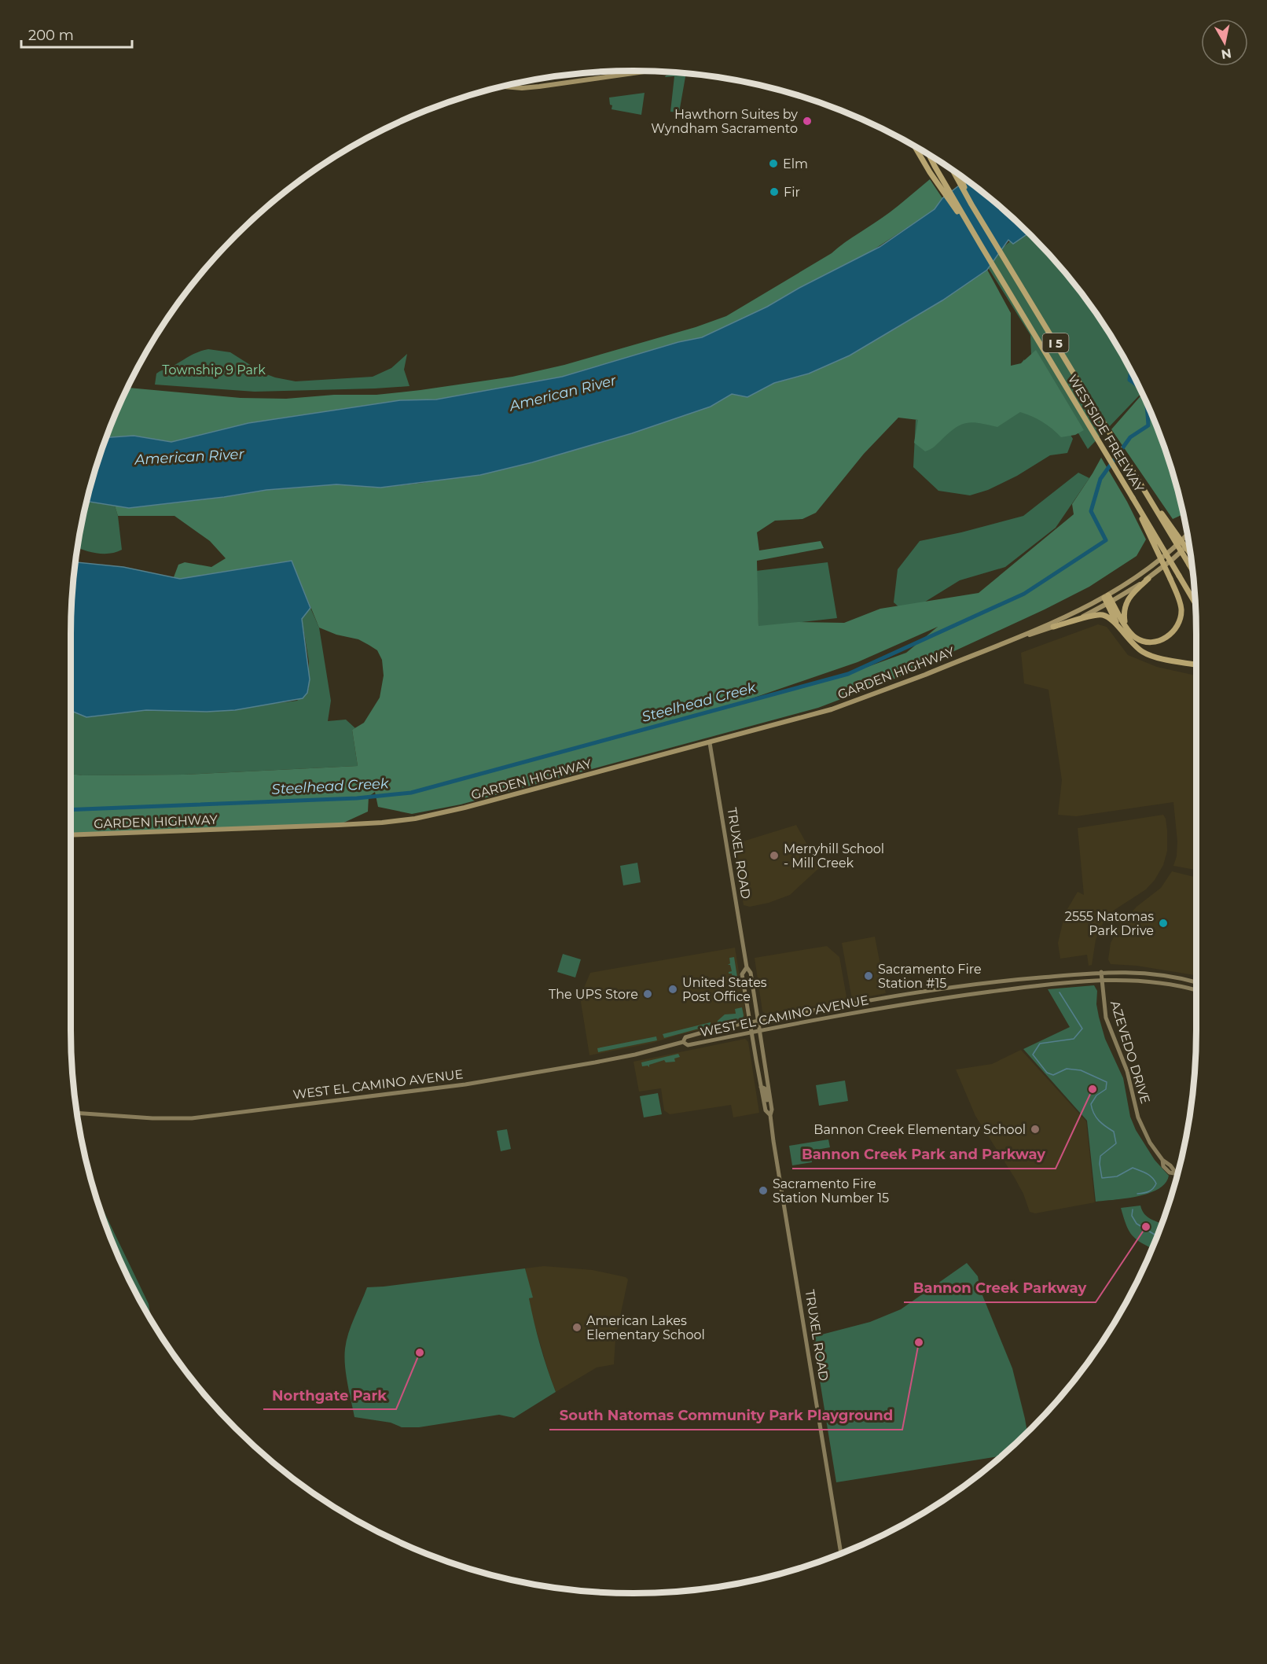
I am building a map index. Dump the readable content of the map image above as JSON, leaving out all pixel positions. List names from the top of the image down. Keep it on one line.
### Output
{"streets":{"highway":["I 5","WESTSIDE FREEWAY"],"main road":["GARDEN HIGHWAY","TRUXEL ROAD","WEST EL CAMINO AVENUE","AZEVEDO DRIVE"]},"crossings":[["GARDEN HIGHWAY","TRUXEL ROAD"],["TRUXEL ROAD","WEST EL CAMINO AVENUE"],["WEST EL CAMINO AVENUE","AZEVEDO DRIVE"]],"water":["American River","Steelhead Creek"],"parks":["Township 9 Park"],"places":["Hawthorn Suites by Wyndham Sacramento","Elm","Fir","Merryhill School - Mill Creek","2555 Natomas Park Drive","Sacramento Fire Station #15","United States Post Office","The UPS Store","Bannon Creek Park and Parkway","Bannon Creek Elementary School","Sacramento Fire Station Number 15","Bannon Creek Parkway","American Lakes Elementary School","South Natomas Community Park Playground","Northgate Park"],"scale_bar":"200 m","north":"bottom"}
